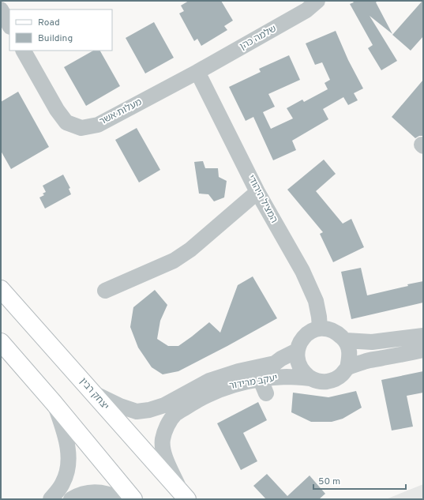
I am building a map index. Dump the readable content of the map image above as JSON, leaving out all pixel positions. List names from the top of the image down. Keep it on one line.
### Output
{"streets":{"main road":["יצחק רבין"],"street":["שלמה כהן","מעלות אשר","המציל היהודי","יעקב מרידור"]},"crossings":[["שלמה כהן","מעלות אשר"],["שלמה כהן","המציל היהודי"],["מעלות אשר","המציל היהודי"],["המציל היהודי","יעקב מרידור"],["יעקב מרידור","יצחק רבין"]],"legend":["Road","Building"],"scale_bar":"50 m"}
